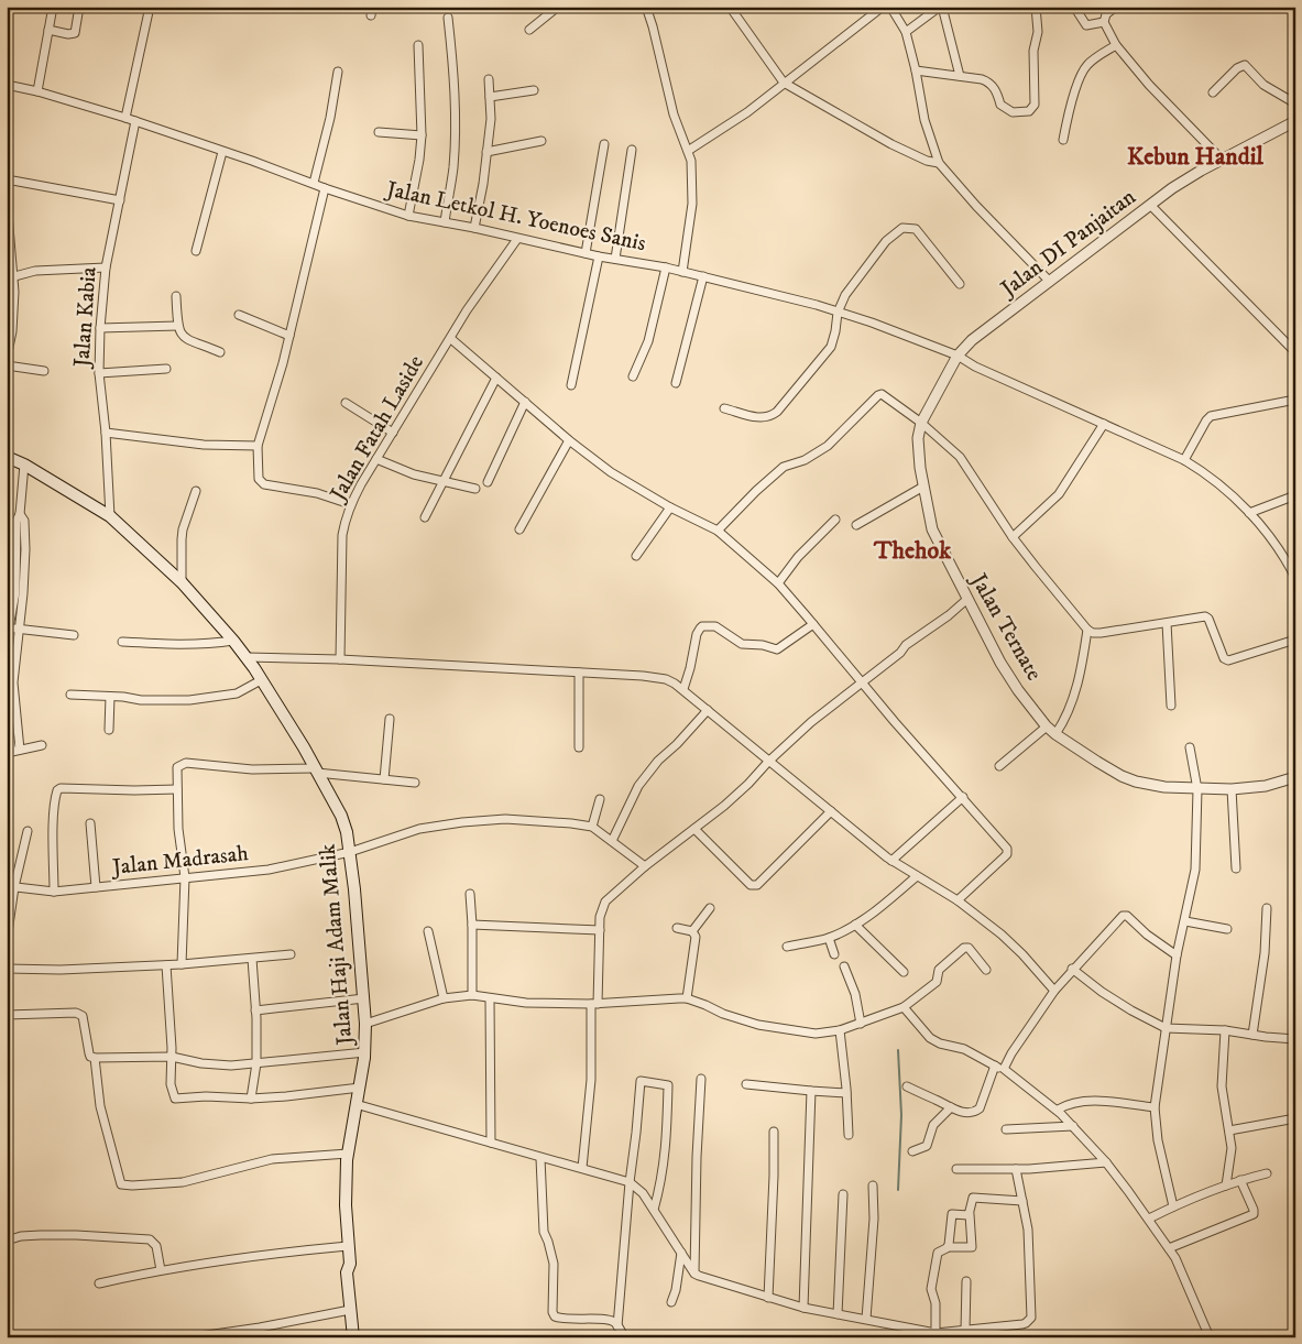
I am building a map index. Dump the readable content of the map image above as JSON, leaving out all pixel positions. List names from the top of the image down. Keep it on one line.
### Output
{"streets":{"main road":["Jalan Haji Adam Malik"],"street":["Jalan Letkol H. Yoenoes Sanis","Jalan DI Panjaitan","Jalan Kabia","Jalan Fatah Laside","Jalan Ternate","Jalan Madrasah"]},"crossings":[["Jalan Letkol H. Yoenoes Sanis","Jalan DI Panjaitan"],["Jalan Letkol H. Yoenoes Sanis","Jalan Kabia"],["Jalan Letkol H. Yoenoes Sanis","Jalan Fatah Laside"],["Jalan Letkol H. Yoenoes Sanis","Jalan Ternate"],["Jalan DI Panjaitan","Jalan Ternate"],["Jalan Kabia","Jalan Haji Adam Malik"],["Jalan Madrasah","Jalan Haji Adam Malik"]],"districts":["Kebun Handil","Thehok"]}
